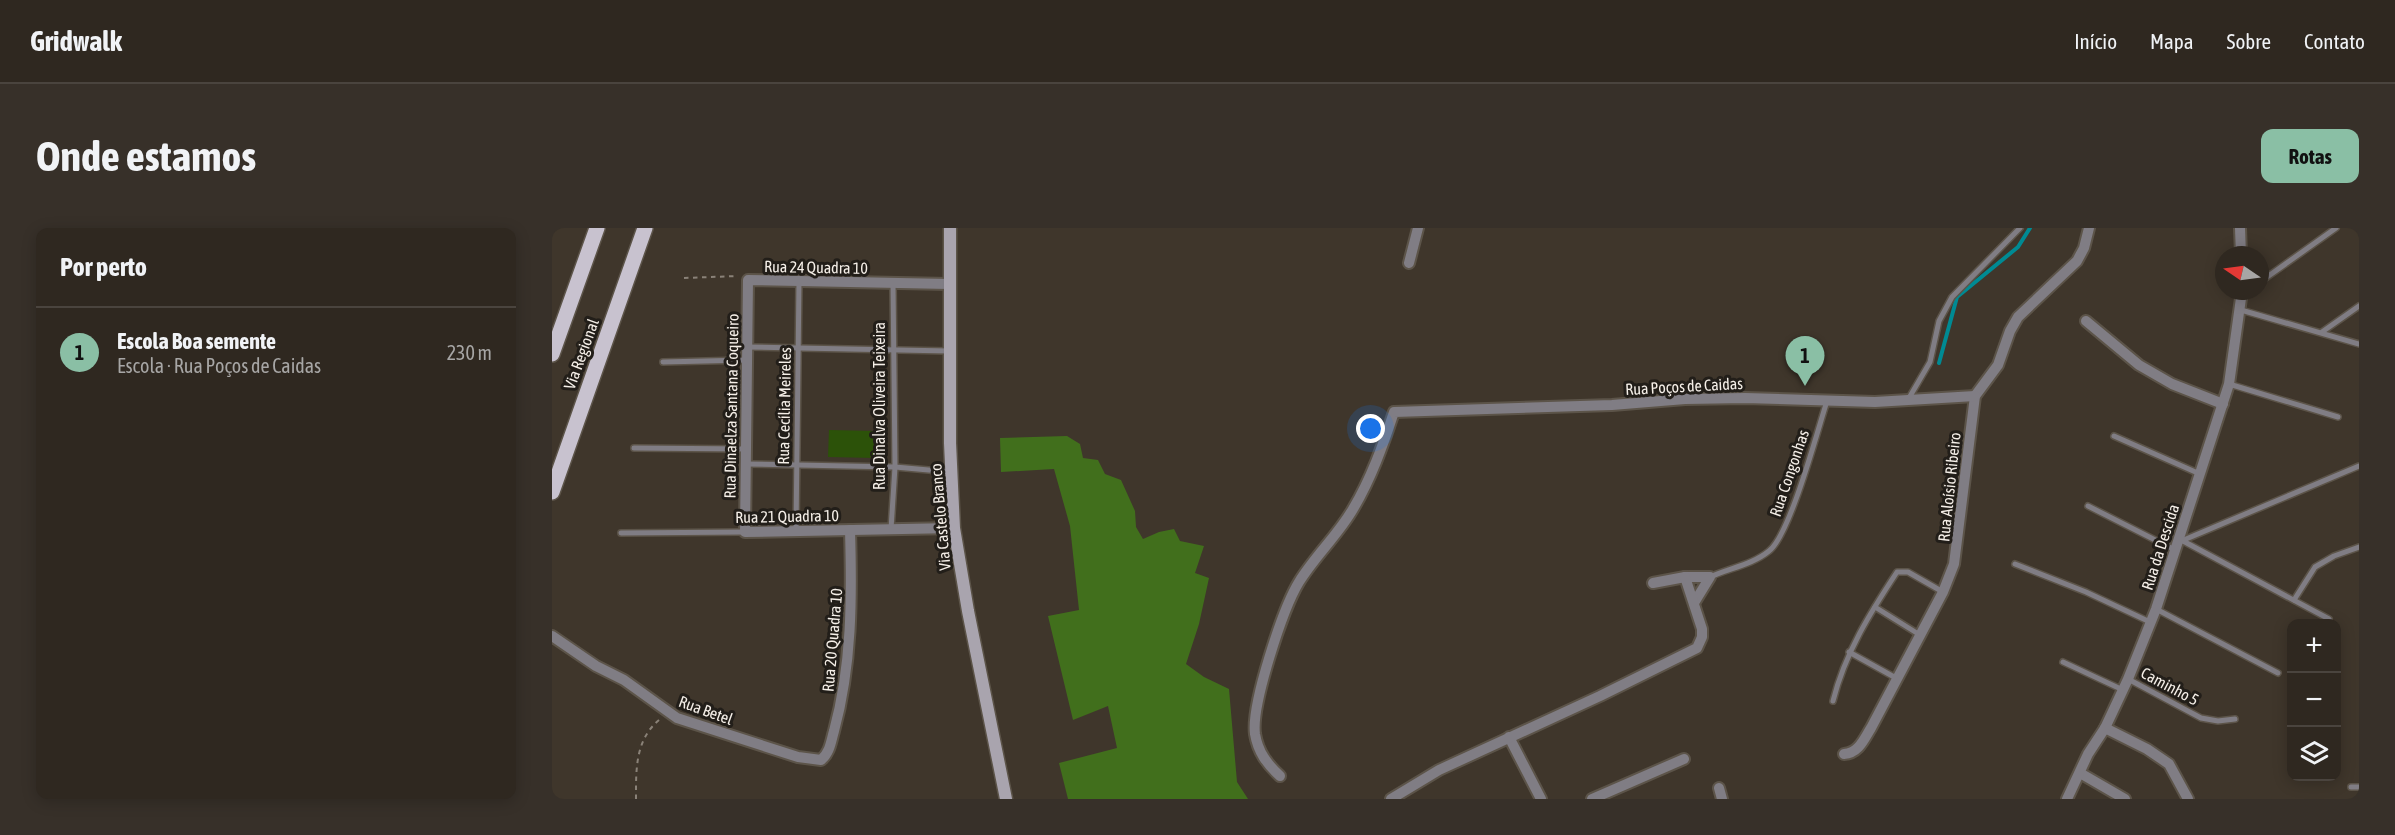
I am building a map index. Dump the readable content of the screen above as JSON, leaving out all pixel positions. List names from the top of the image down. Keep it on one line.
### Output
{"streets":{"main road":["Via Regional","Via Castelo Branco"],"street":["Rua 24 Quadra 10","Rua Poços de Caidas","Rua Dinaelza Santana Coqueiro","Rua Aloísio Ribeiro","Rua 21 Quadra 10","Rua da Descida","Rua 20 Quadra 10","Rua Betel"],"lane":["Rua Cecília Meireles","Rua Dinalva Oliveira Teixeira","Rua Congonhas","Caminho 5"]},"crossings":[["Rua 24 Quadra 10","Rua Dinaelza Santana Coqueiro"],["Rua 24 Quadra 10","Rua Cecília Meireles"],["Rua 24 Quadra 10","Rua Dinalva Oliveira Teixeira"],["Rua 24 Quadra 10","Via Castelo Branco"],["Rua Poços de Caidas","Rua Congonhas"],["Rua Poços de Caidas","Rua Aloísio Ribeiro"],["Rua Dinaelza Santana Coqueiro","Rua 21 Quadra 10"],["Rua Cecília Meireles","Rua 21 Quadra 10"],["Rua Dinalva Oliveira Teixeira","Rua 21 Quadra 10"],["Rua 21 Quadra 10","Via Castelo Branco"],["Rua 21 Quadra 10","Rua 20 Quadra 10"],["Rua da Descida","Caminho 5"],["Rua 20 Quadra 10","Rua Betel"]],"north":"left","page":{"header":"Gridwalk","nav":["Início","Mapa","Sobre","Contato"],"buttons":"Rotas","title":"Onde estamos","heading":"Por perto","list":[{"mark":"1","name":"Escola Boa semente","note":"Escola · Rua Poços de Caidas","value":"230 m"}],"pins":"1","map_buttons":["+","−"]}}
